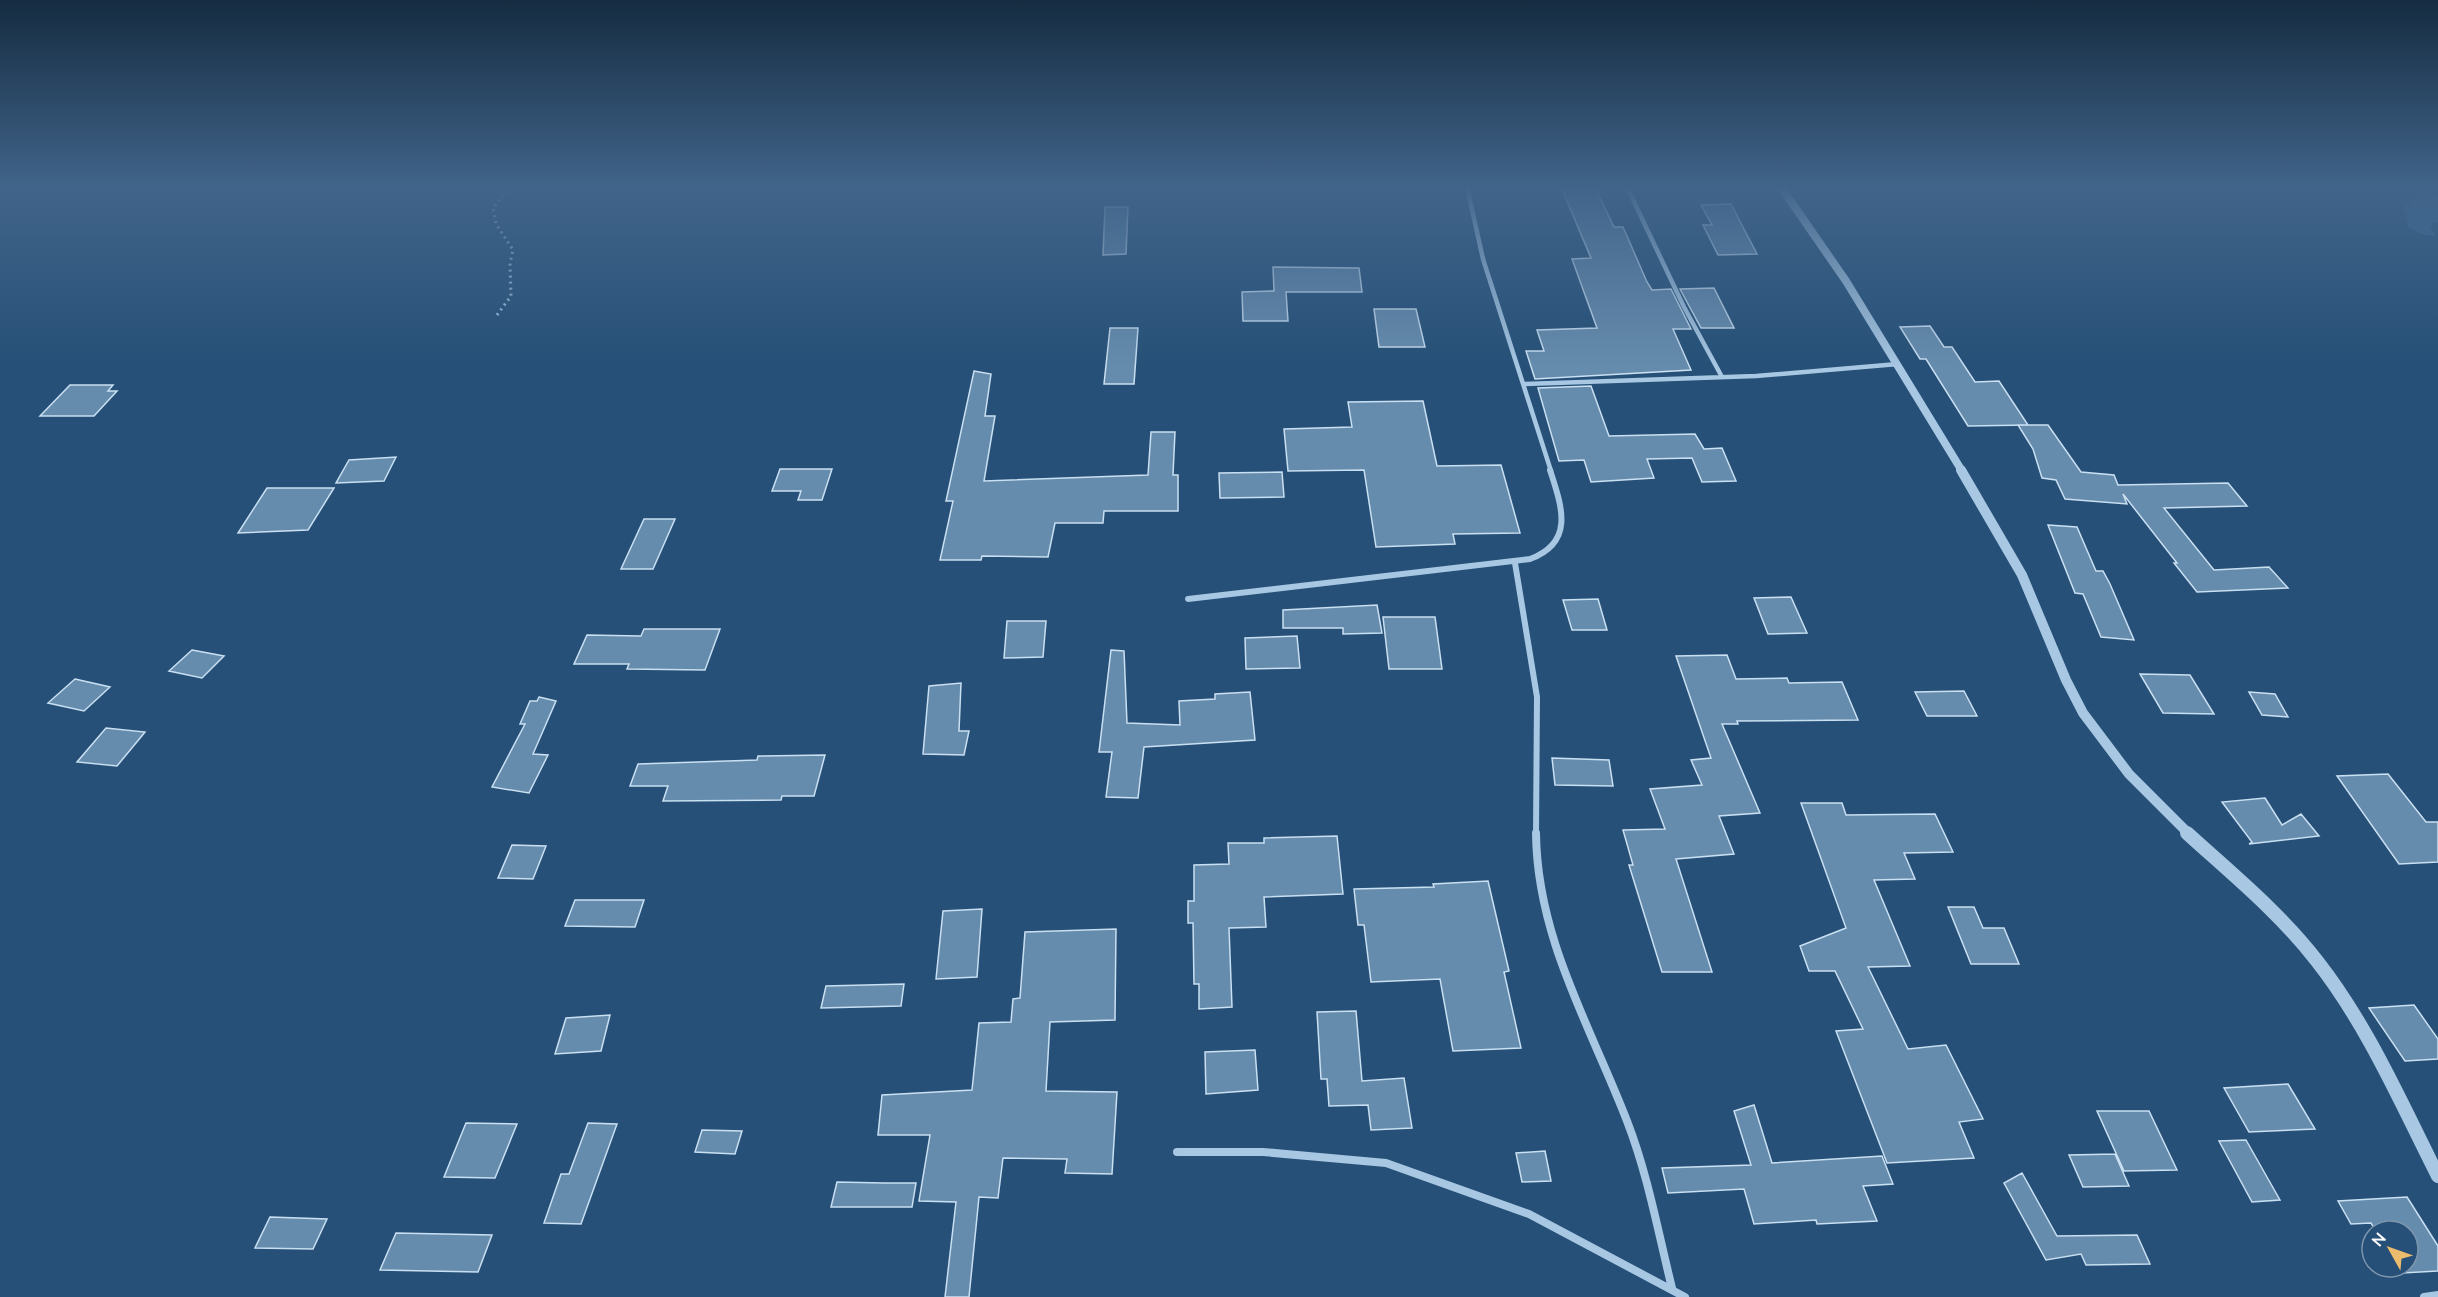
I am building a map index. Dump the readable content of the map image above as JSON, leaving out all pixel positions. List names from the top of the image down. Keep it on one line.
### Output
{"north":"top left"}
